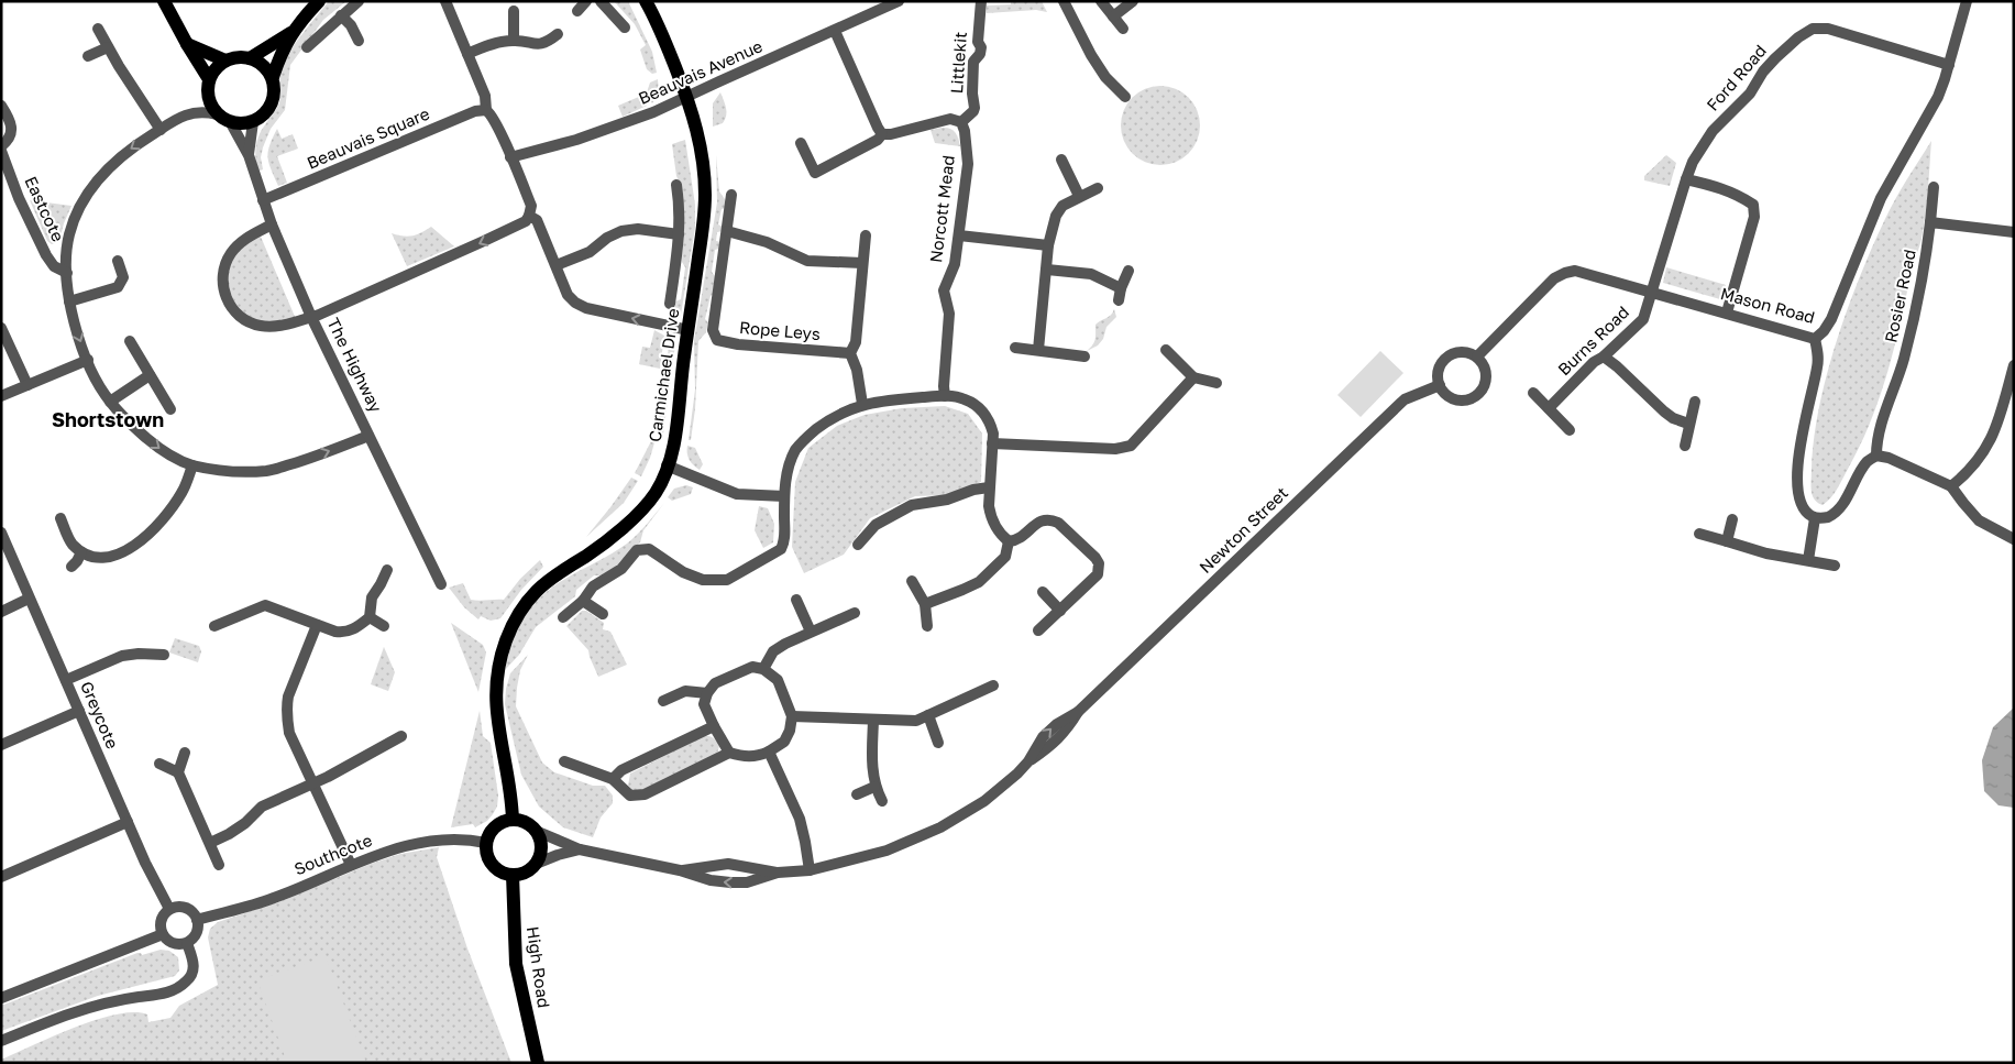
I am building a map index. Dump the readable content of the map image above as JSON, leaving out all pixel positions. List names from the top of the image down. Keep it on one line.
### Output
{"streets":{"main road":["Carmichael Drive","High Road"],"street":["Littlekit","Beauvais Avenue","Ford Road","Beauvais Square","Eastcote","Norcott Mead","Rosier Road","Mason Road","Rope Leys","Burns Road","The Highway","Newton Street","Greycote","Southcote"]},"crossings":[["Littlekit","Norcott Mead"],["Beauvais Avenue","Carmichael Drive"],["Ford Road","Mason Road"],["Ford Road","Burns Road"],["Beauvais Square","The Highway"],["Mason Road","Burns Road"],["Mason Road","Newton Street"],["Carmichael Drive","Newton Street"],["Carmichael Drive","Southcote"],["Carmichael Drive","High Road"],["Newton Street","Southcote"],["Newton Street","High Road"],["Greycote","Southcote"],["Southcote","High Road"]],"districts":["Shortstown"]}
